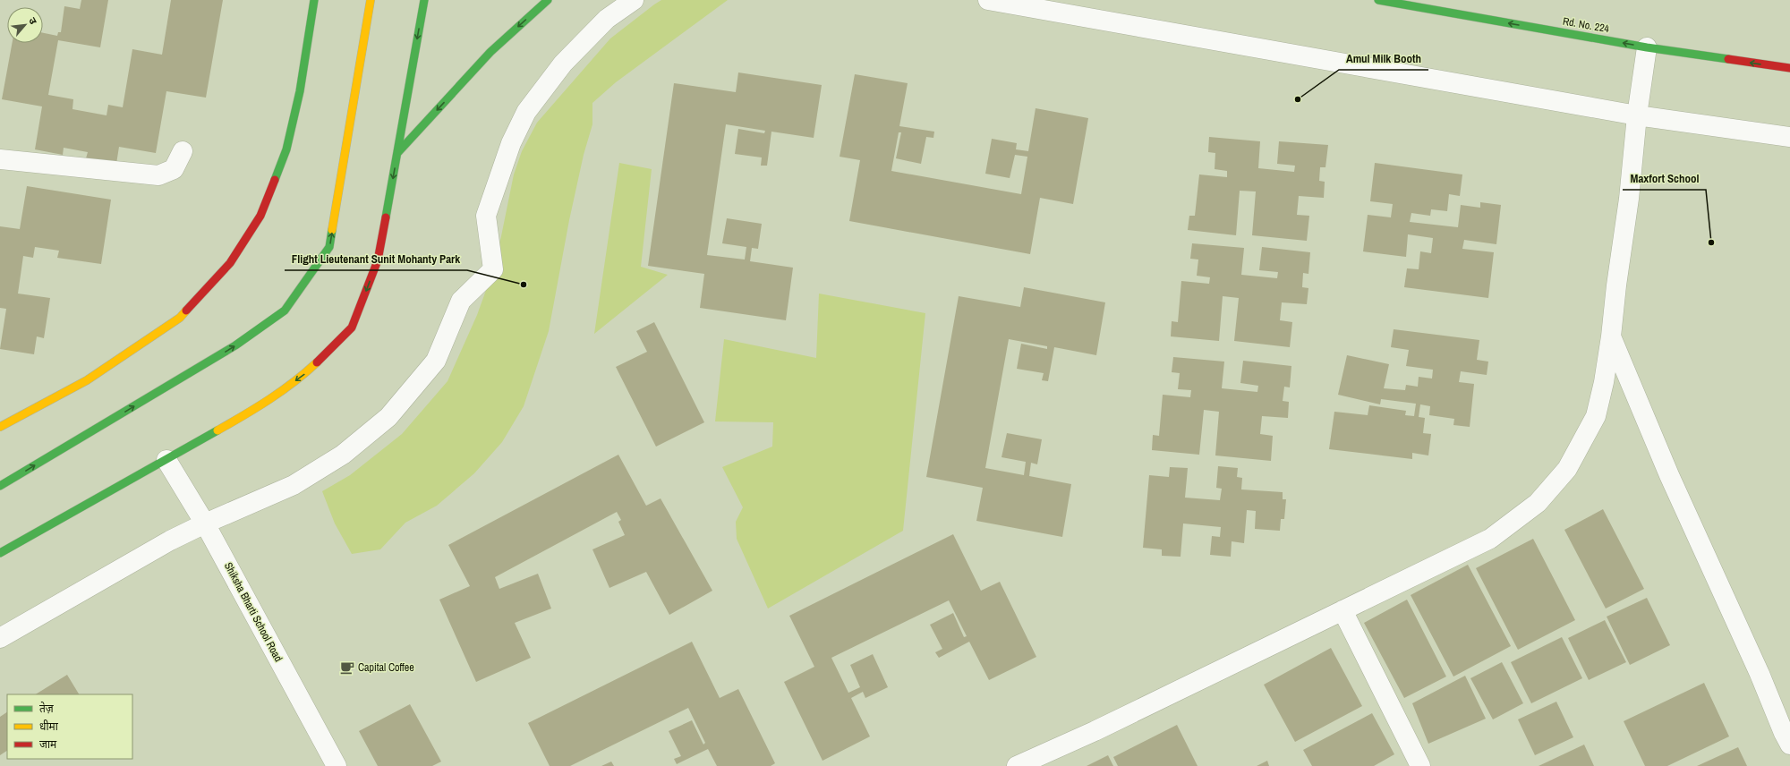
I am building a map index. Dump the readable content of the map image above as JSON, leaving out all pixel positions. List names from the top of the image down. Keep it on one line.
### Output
{"streets":{"main road":["Rd. No. 224"],"street":["Shiksha Bharti School Road"]},"one_way":["Rd. No. 224"],"places":{"other":["Amul Milk Booth","Maxfort School","Flight Lieutenant Sunit Mohanty Park"],"cafe":["Capital Coffee"]},"legend":["तेज़","धीमा","जाम"],"north":"top right"}
